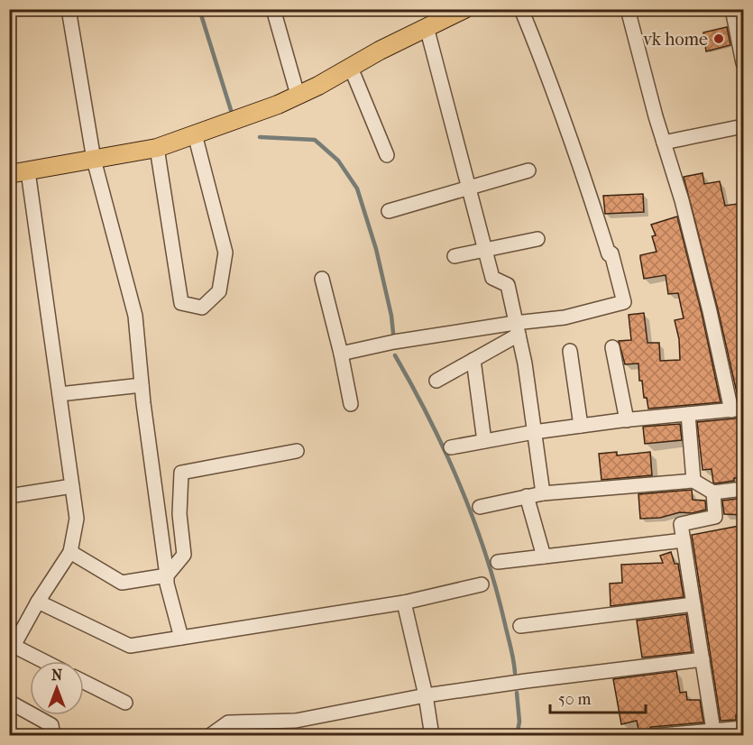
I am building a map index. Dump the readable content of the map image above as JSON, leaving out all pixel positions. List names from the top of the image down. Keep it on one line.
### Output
{"places":["vk home"],"scale_bar":"50 m","north":"top"}
